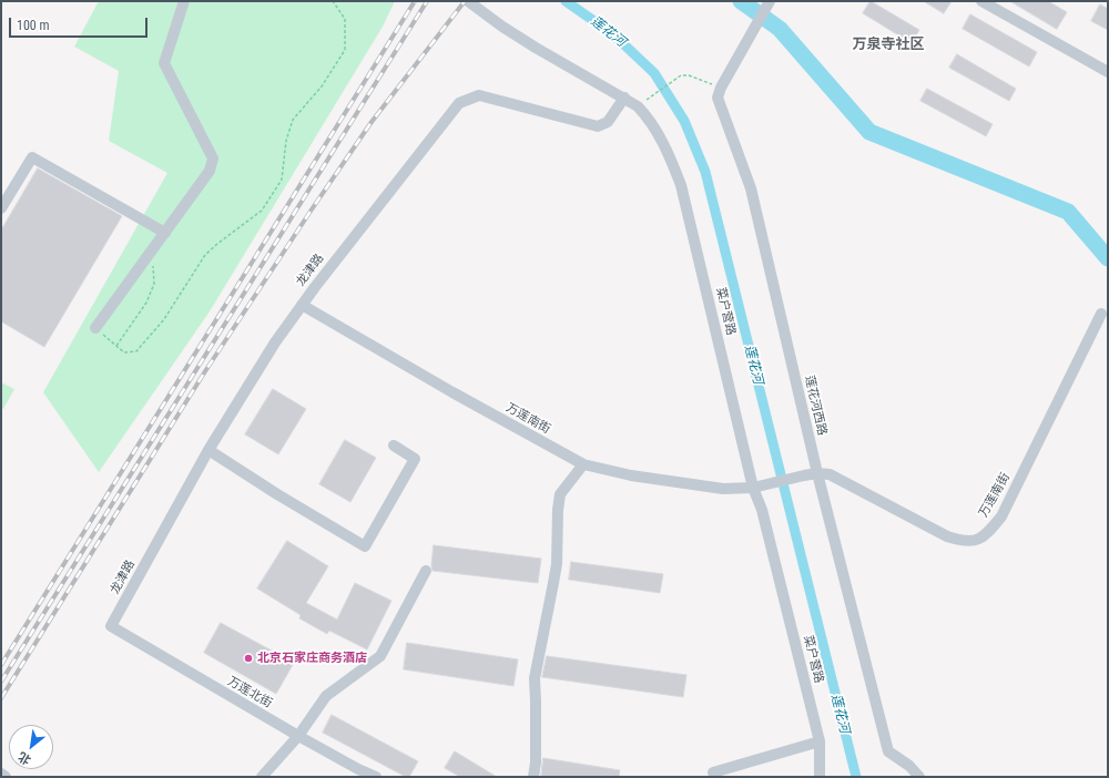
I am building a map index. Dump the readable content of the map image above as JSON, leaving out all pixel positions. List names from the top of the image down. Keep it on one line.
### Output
{"streets":{"street":["龙津路","菜户营路","莲花河西路","万莲南街","万莲北街"]},"crossings":[["龙津路","菜户营路"],["龙津路","万莲南街"],["龙津路","万莲北街"],["菜户营路","万莲南街"],["莲花河西路","万莲南街"]],"districts":["万泉寺社区"],"water":["莲花河"],"places":["北京石家庄商务酒店"],"scale_bar":"100 m","north":"bottom left"}
